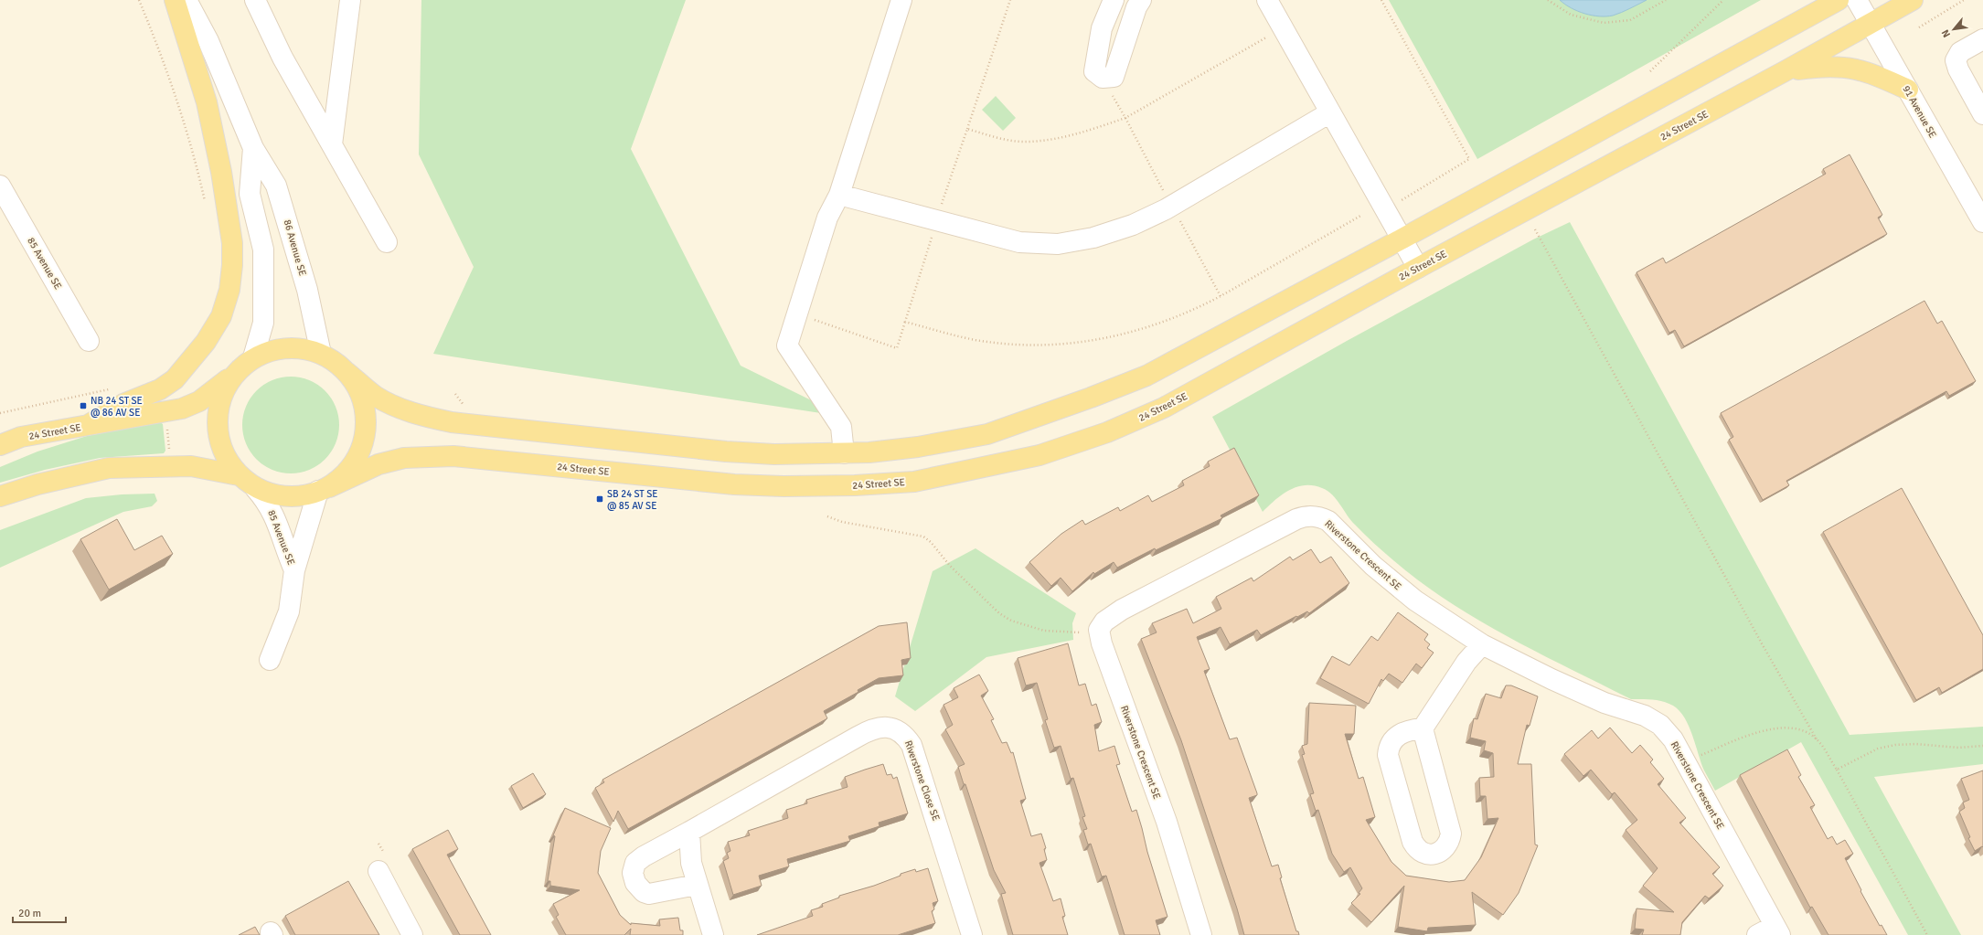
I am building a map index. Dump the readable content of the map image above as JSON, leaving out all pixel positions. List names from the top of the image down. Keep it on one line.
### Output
{"streets":{"main road":["24 Street SE"],"street":["91 Avenue SE","86 Avenue SE","85 Avenue SE","Riverstone Crescent SE","Riverstone Close SE"]},"crossings":[["91 Avenue SE","24 Street SE"],["24 Street SE","86 Avenue SE"],["24 Street SE","85 Avenue SE"]],"places":{"transit":["NB 24 ST SE @ 86 AV SE","SB 24 ST SE @ 85 AV SE"]},"scale_bar":"20 m","north":"bottom left"}
